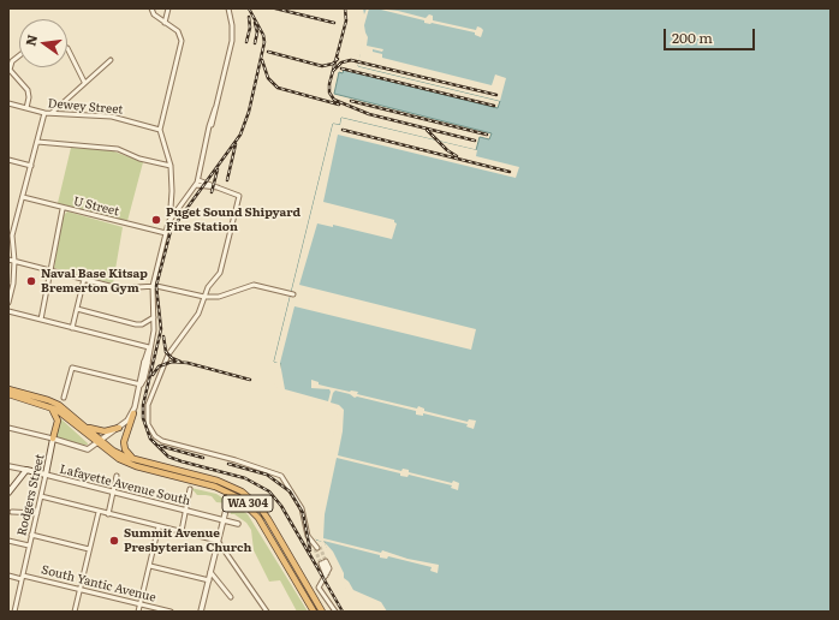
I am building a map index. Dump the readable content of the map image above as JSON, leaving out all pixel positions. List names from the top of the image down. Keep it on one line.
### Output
{"streets":{"highway":["WA 304"],"main road":["Lafayette Avenue South","Rodgers Street"],"street":["Dewey Street","U Street","South Yantic Avenue"]},"crossings":[["Lafayette Avenue South","Rodgers Street"],["Rodgers Street","South Yantic Avenue"]],"places":["Puget Sound Shipyard Fire Station","Naval Base Kitsap Bremerton Gym","Summit Avenue Presbyterian Church"],"scale_bar":"200 m","north":"left"}
